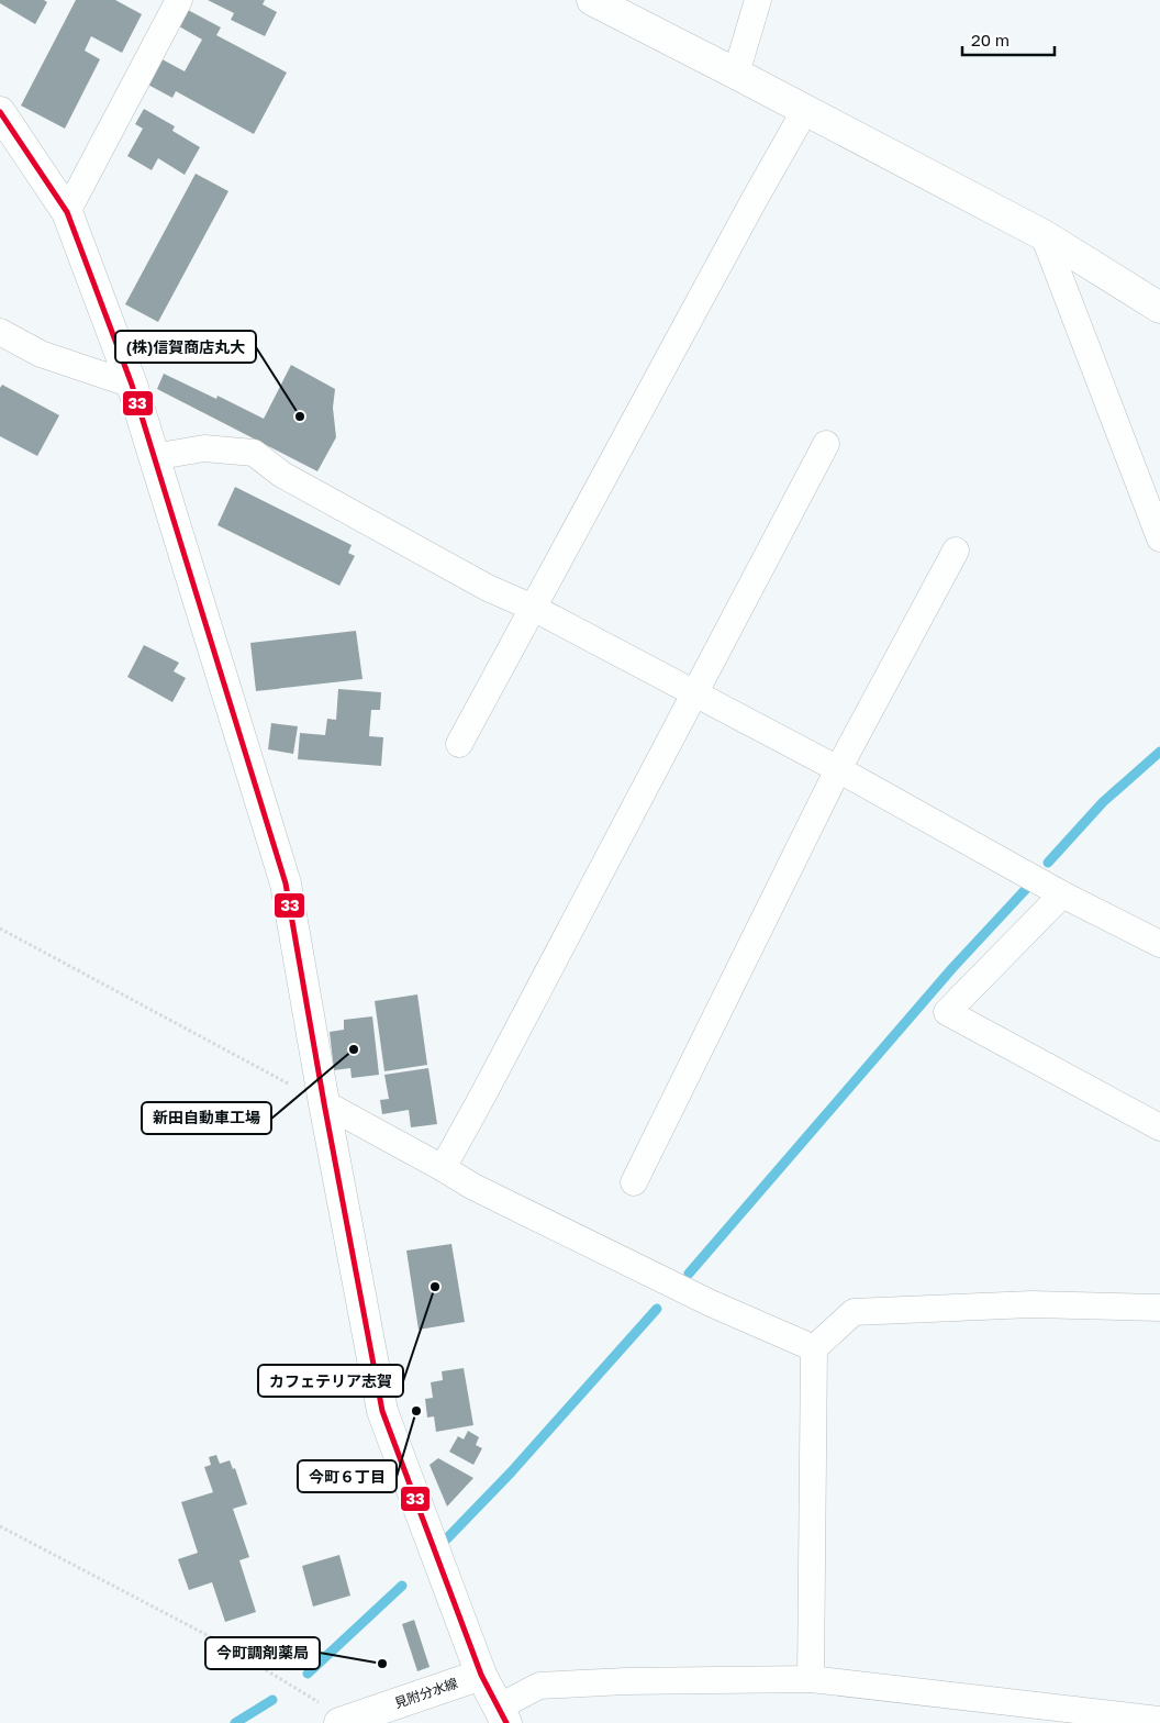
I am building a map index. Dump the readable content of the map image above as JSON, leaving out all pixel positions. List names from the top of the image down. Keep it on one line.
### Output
{"streets":{"main road":["見附分水線"]},"places":["(株)信賀商店丸大","新田自動車工場","カフェテリア志賀","今町６丁目","今町調剤薬局"],"lines":["transit line 33"],"scale_bar":"20 m"}
